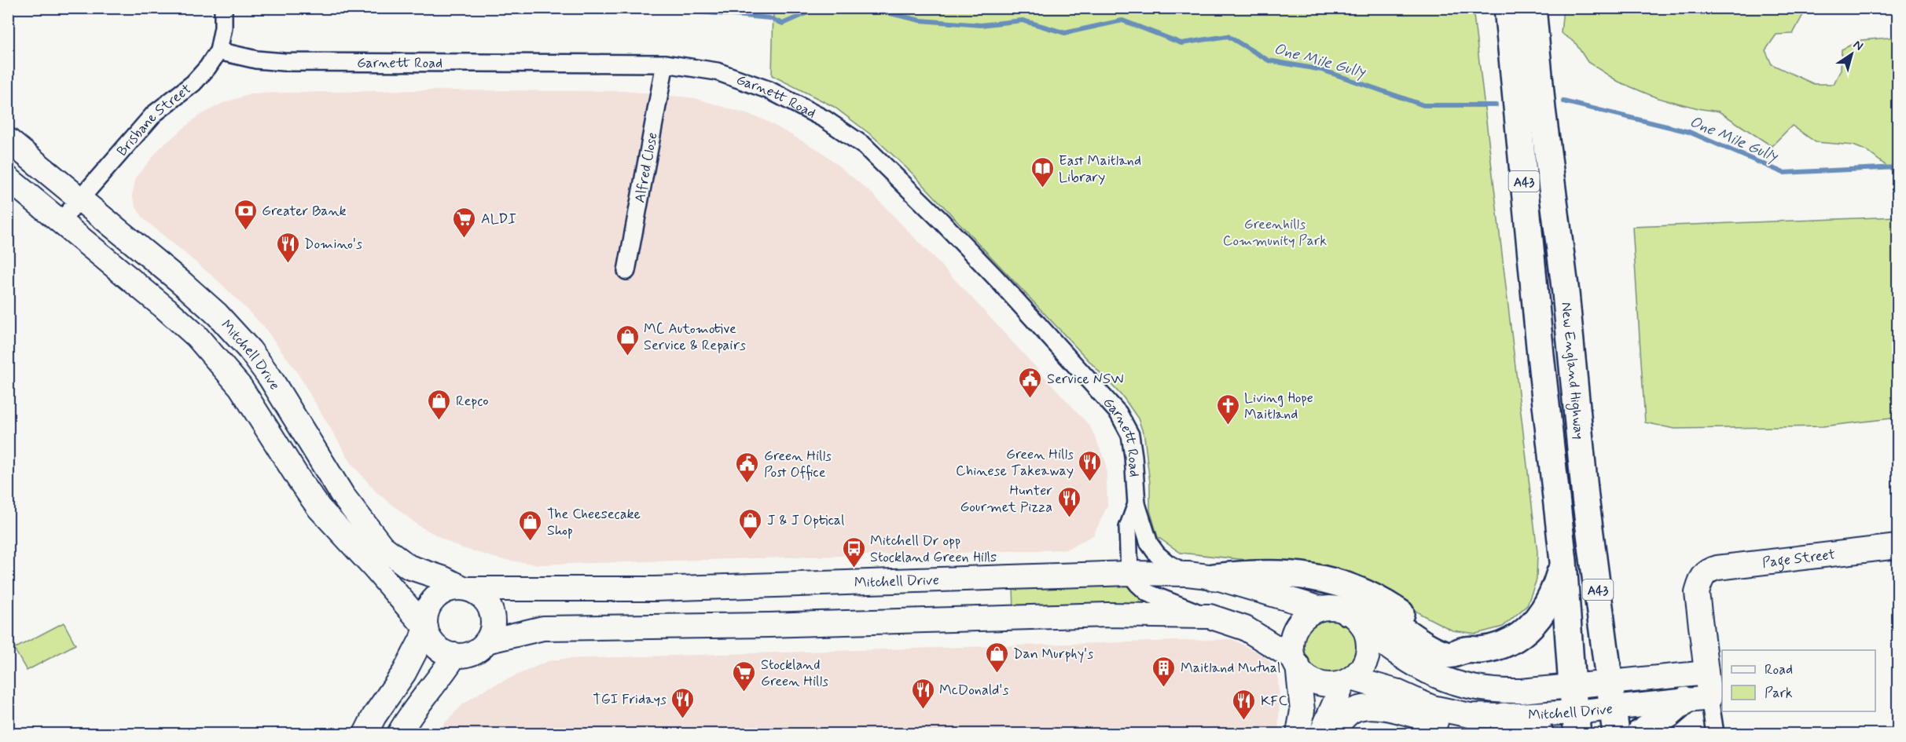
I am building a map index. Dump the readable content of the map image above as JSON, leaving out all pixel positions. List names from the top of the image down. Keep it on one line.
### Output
{"streets":{"highway":["A43","New England Highway"],"main road":["Mitchell Drive","Page Street"],"street":["Garnett Road","Brisbane Street","Alfred Close"]},"crossings":[["Garnett Road","Brisbane Street"],["Garnett Road","Alfred Close"],["Garnett Road","Mitchell Drive"],["Brisbane Street","Mitchell Drive"],["A43","Mitchell Drive"],["Mitchell Drive","New England Highway"],["Mitchell Drive","Page Street"]],"water":["One Mile Gully"],"parks":["Greenhills Community Park"],"places":{"library":["East Maitland Library"],"bank":["Greater Bank"],"supermarket":["ALDI","Stockland Green Hills"],"restaurant":["Domino's","Green Hills Chinese Takeaway","Hunter Gourmet Pizza","McDonald's","TGI Fridays","KFC"],"shop":["MC Automotive Service & Repairs","Repco","J & J Optical","The Cheesecake Shop","Dan Murphy's"],"public building":["Service NSW","Green Hills Post Office"],"church":["Living Hope Maitland"],"bus stop":["Mitchell Dr opp Stockland Green Hills"],"building":["Maitland Mutual"]},"legend":["Road","Park"],"north":"top right"}
